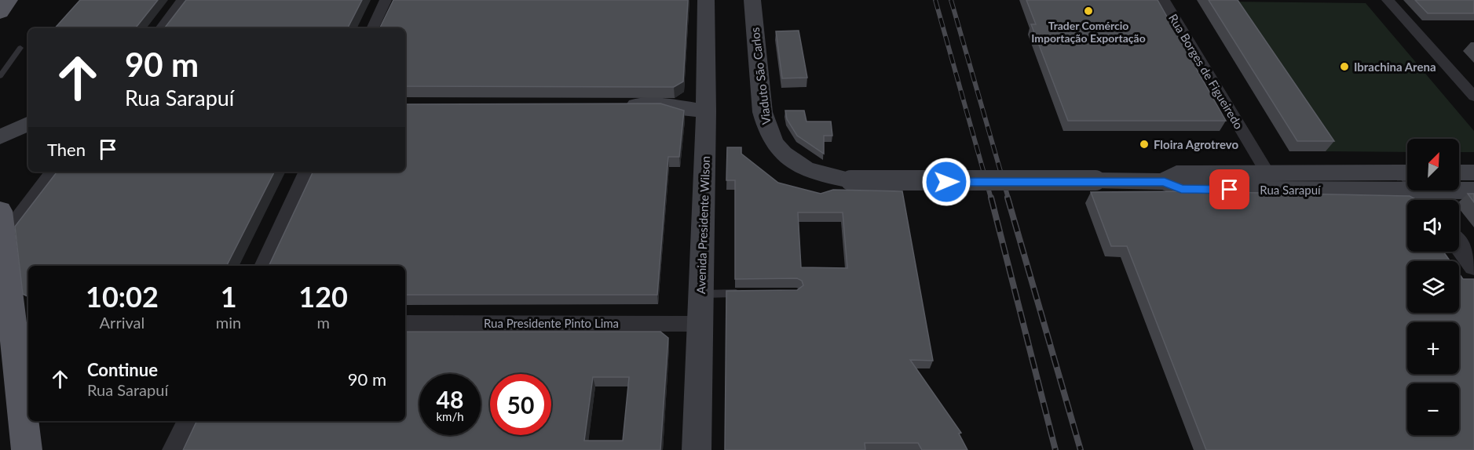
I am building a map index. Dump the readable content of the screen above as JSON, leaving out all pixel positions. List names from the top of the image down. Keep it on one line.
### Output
{"streets":{"main road":["Viaduto São Carlos","Rua Sarapuí","Avenida Presidente Wilson"],"street":["Rua Borges de Figueiredo","Rua Presidente Pinto Lima"]},"crossings":[["Rua Borges de Figueiredo","Rua Sarapuí"],["Viaduto São Carlos","Rua Sarapuí"],["Avenida Presidente Wilson","Rua Presidente Pinto Lima"]],"places":["Trader Comércio Importação Exportação","Ibrachina Arena","Floira Agrotrevo"],"north":"top right","page":{"turn":["90 m","Rua Sarapuí"],"then":"Then","map_buttons":["+","−"],"eta":["10:02","Arrival","1","min","120","m"],"list":[{"name":"Continue","note":"Rua Sarapuí","value":"90 m"}],"speed":"48 km/h","limit":"50"}}
